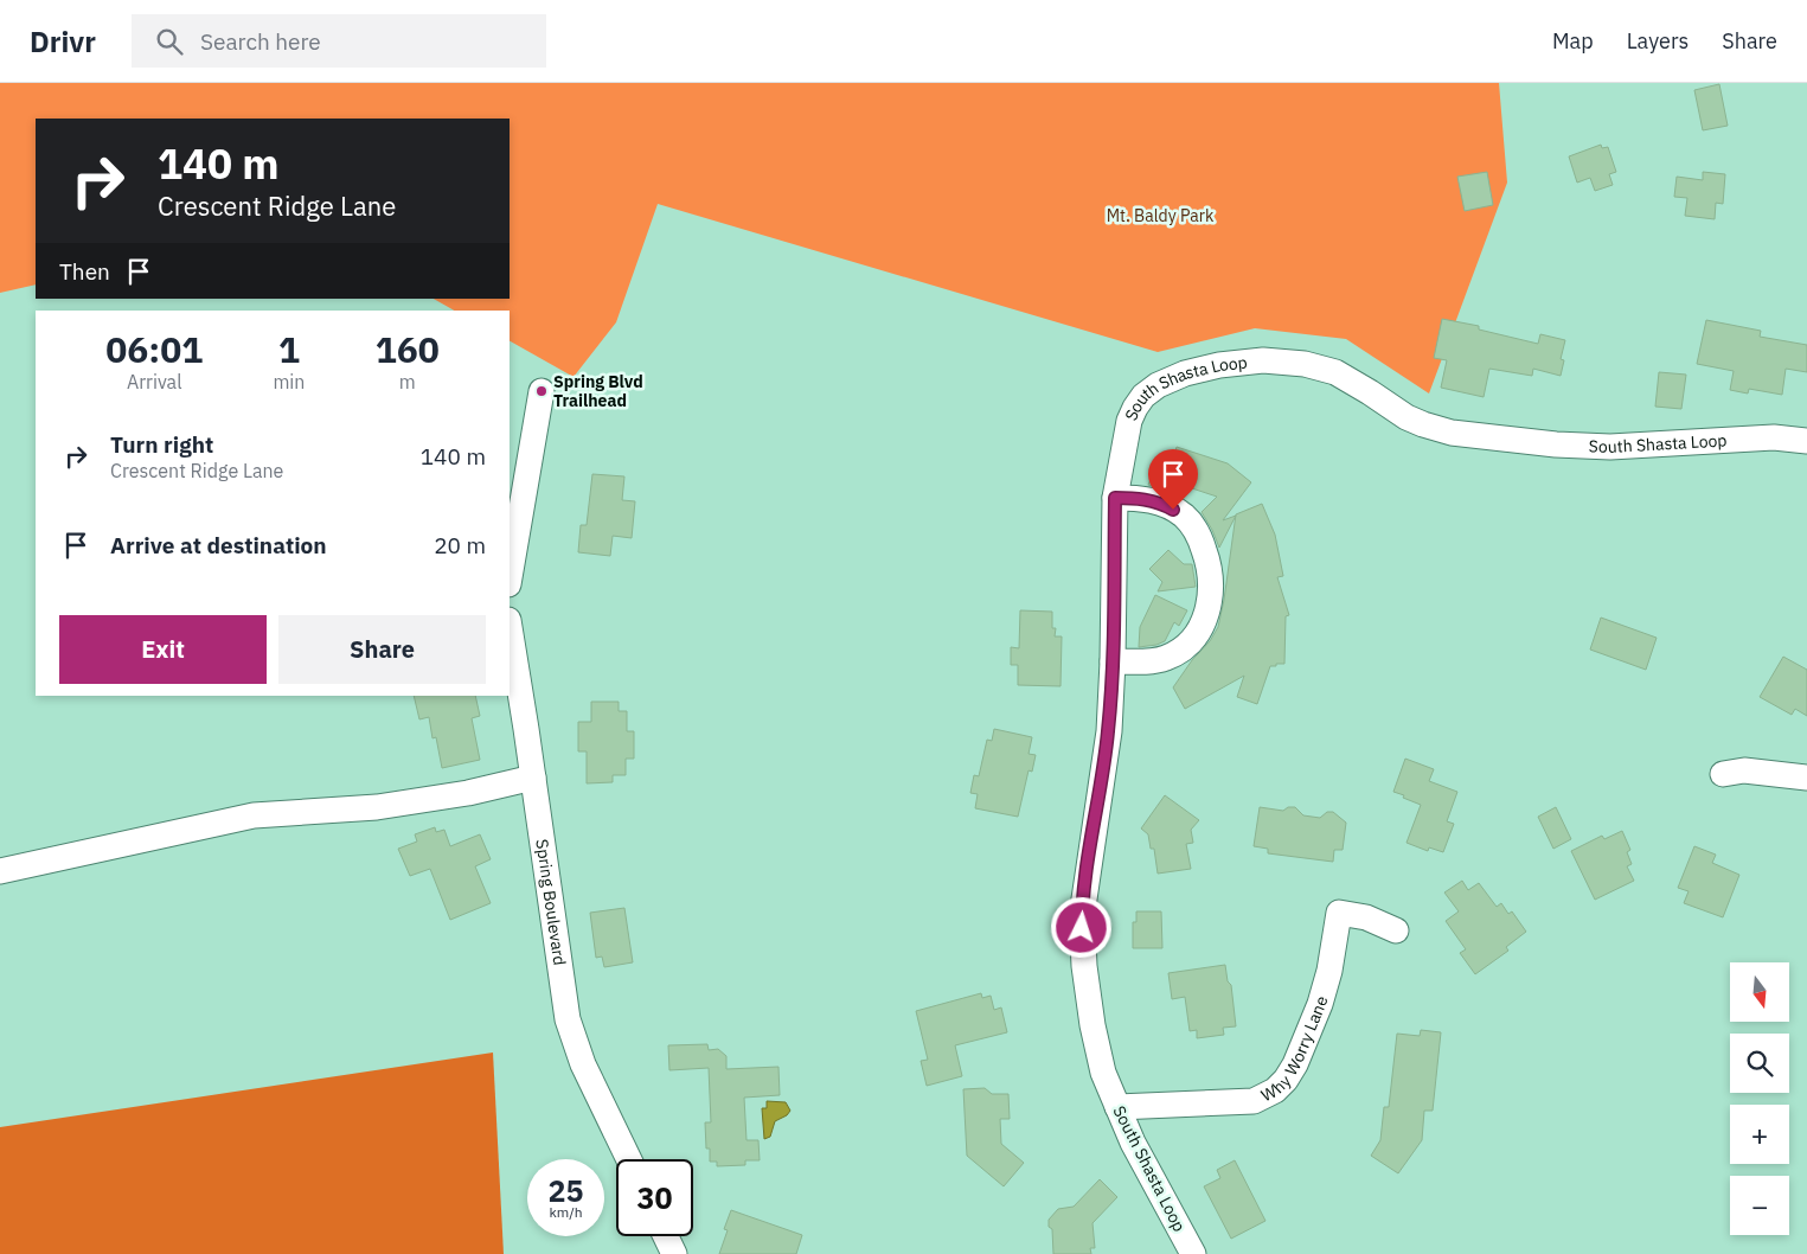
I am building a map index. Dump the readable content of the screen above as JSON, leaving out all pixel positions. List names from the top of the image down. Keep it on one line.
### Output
{"streets":{"street":["South Shasta Loop","Spring Boulevard","Why Worry Lane"]},"crossings":[["South Shasta Loop","Why Worry Lane"]],"parks":["Mt. Baldy Park"],"places":["Spring Blvd Trailhead"],"north":"bottom","page":{"header":"Drivr","search":"Search here","nav":["Map","Layers","Share"],"turn":["140 m","Crescent Ridge Lane"],"then":"Then","eta":["06:01","Arrival","1","min","160","m"],"list":[{"name":"Turn right","note":"Crescent Ridge Lane","value":"140 m"},{"name":"Arrive at destination","value":"20 m"}],"buttons":["Exit","Share"],"map_buttons":["+","−"],"speed":"25 km/h","limit":"30"}}
